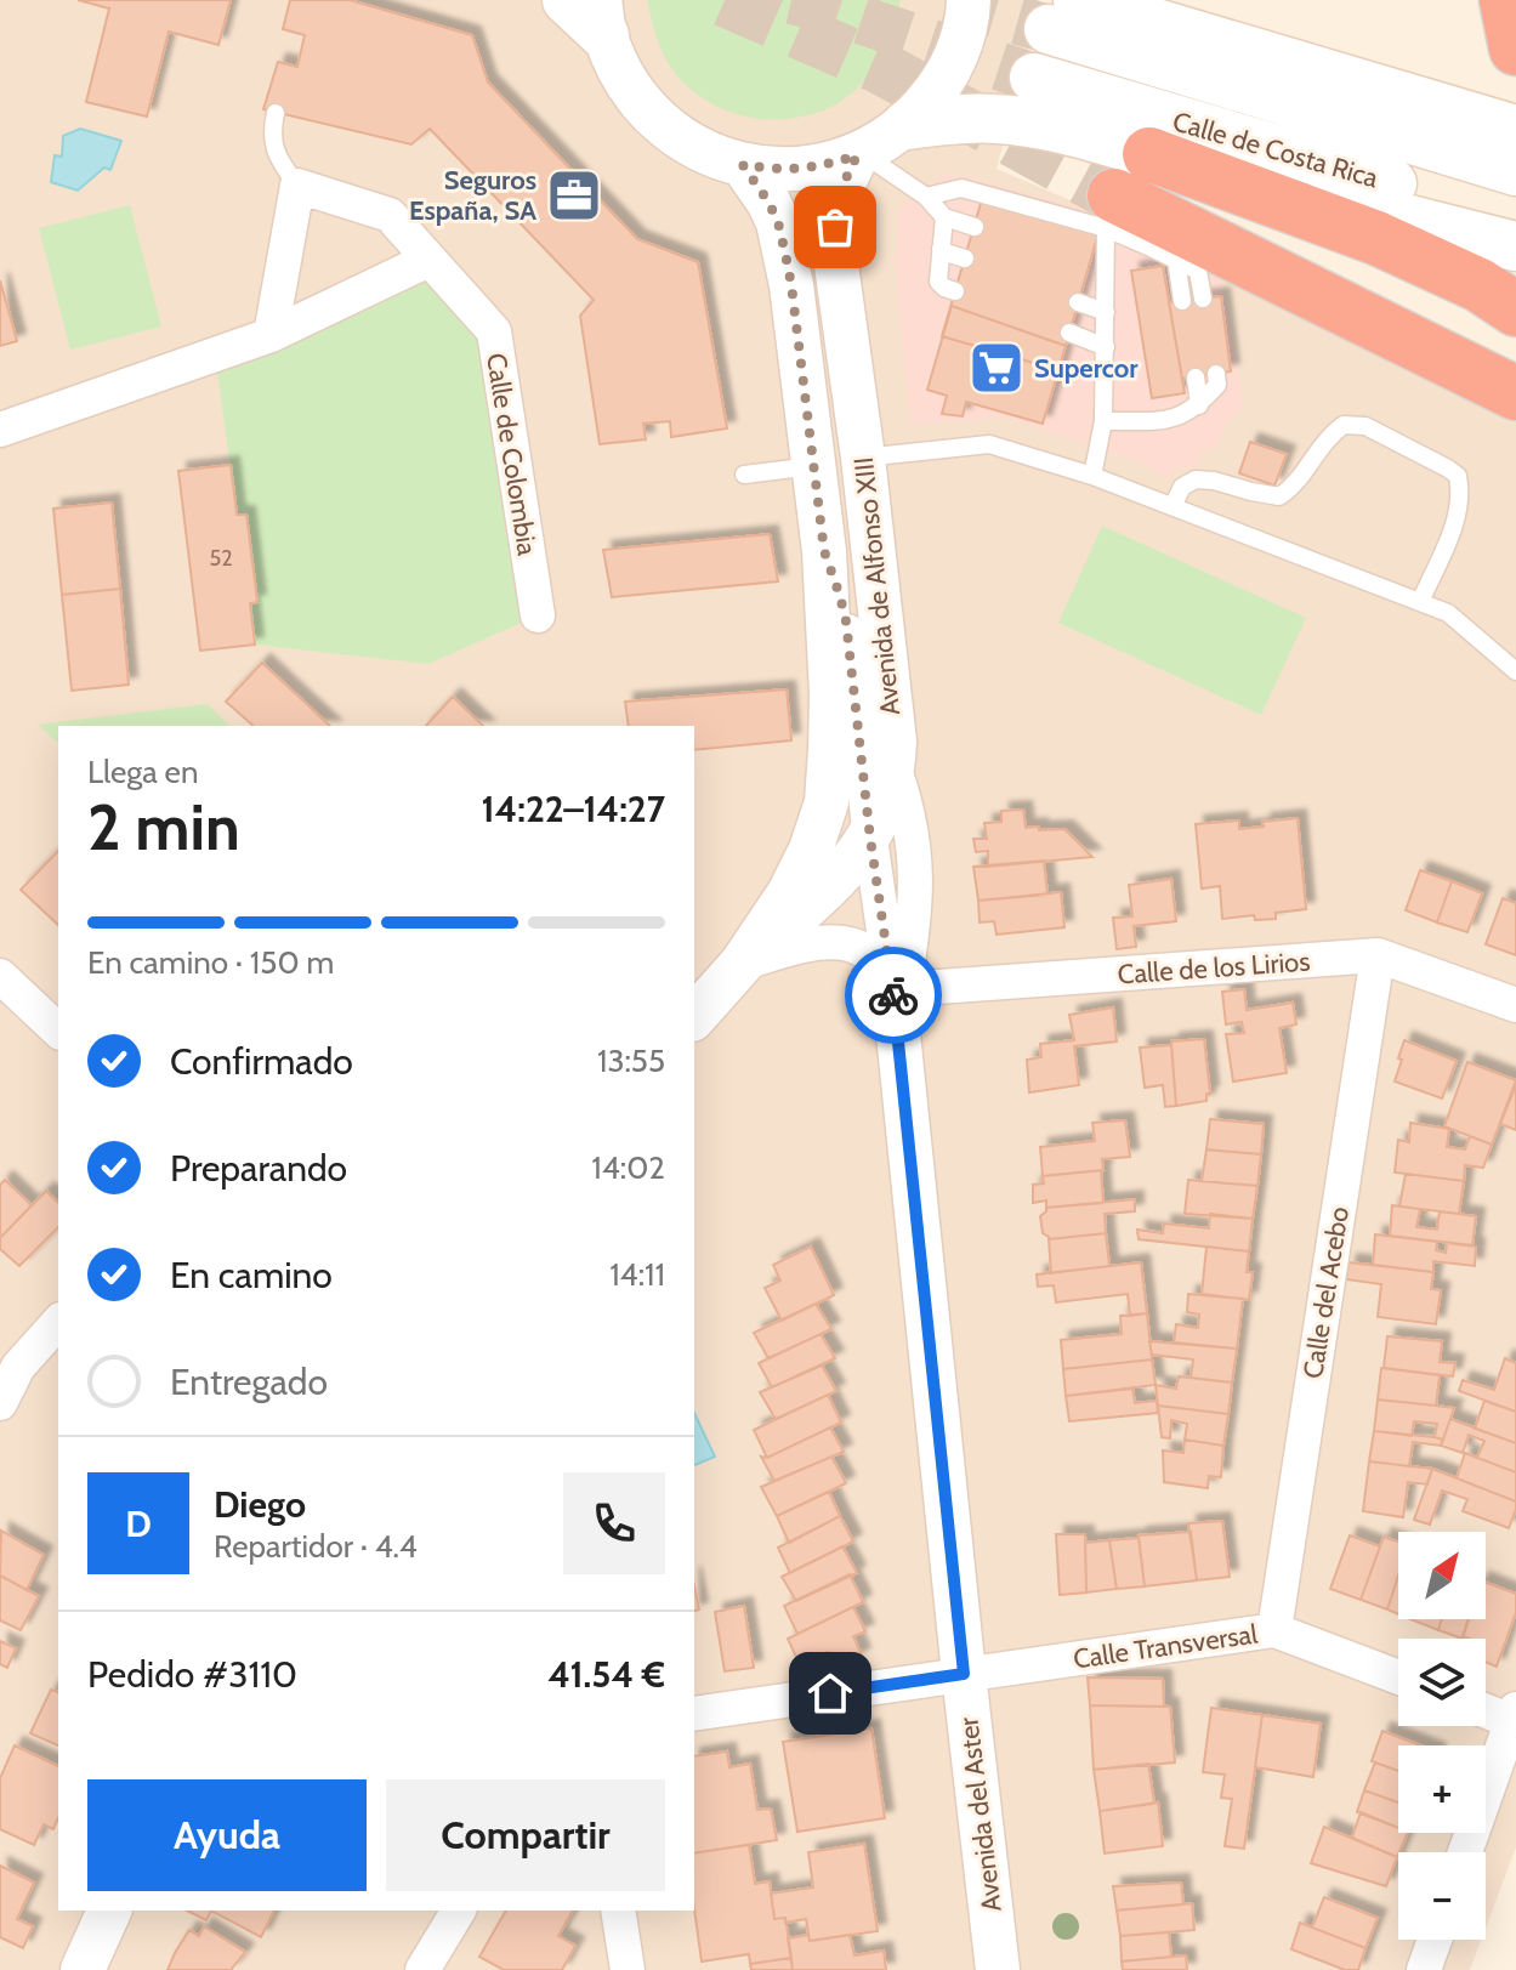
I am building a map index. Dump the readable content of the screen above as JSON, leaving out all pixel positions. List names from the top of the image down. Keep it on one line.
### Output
{"streets":{"main road":["Calle de Costa Rica"],"street":["Calle de Colombia","Avenida de Alfonso XIII","Calle de los Lirios","Calle del Acebo","Calle Transversal","Avenida del Aster"]},"crossings":[["Calle de los Lirios","Calle del Acebo"],["Calle de los Lirios","Avenida del Aster"],["Calle del Acebo","Calle Transversal"],["Calle Transversal","Avenida del Aster"]],"places":{"office":["Seguros España, SA"],"supermarket":["Supercor"]},"house_numbers":["52"],"north":"top right","page":{"heading":["2 min","Llega en","14:22–14:27"],"panel":["Diego","Repartidor · 4.4","Pedido #3110","41.54 €"],"bar":"En camino · 150 m","list":[["Confirmado","13:55"],["Preparando","14:02"],["En camino","14:11"],"Entregado"],"round":"D","map_buttons":["+","−"],"buttons":["Ayuda","Compartir"]}}
